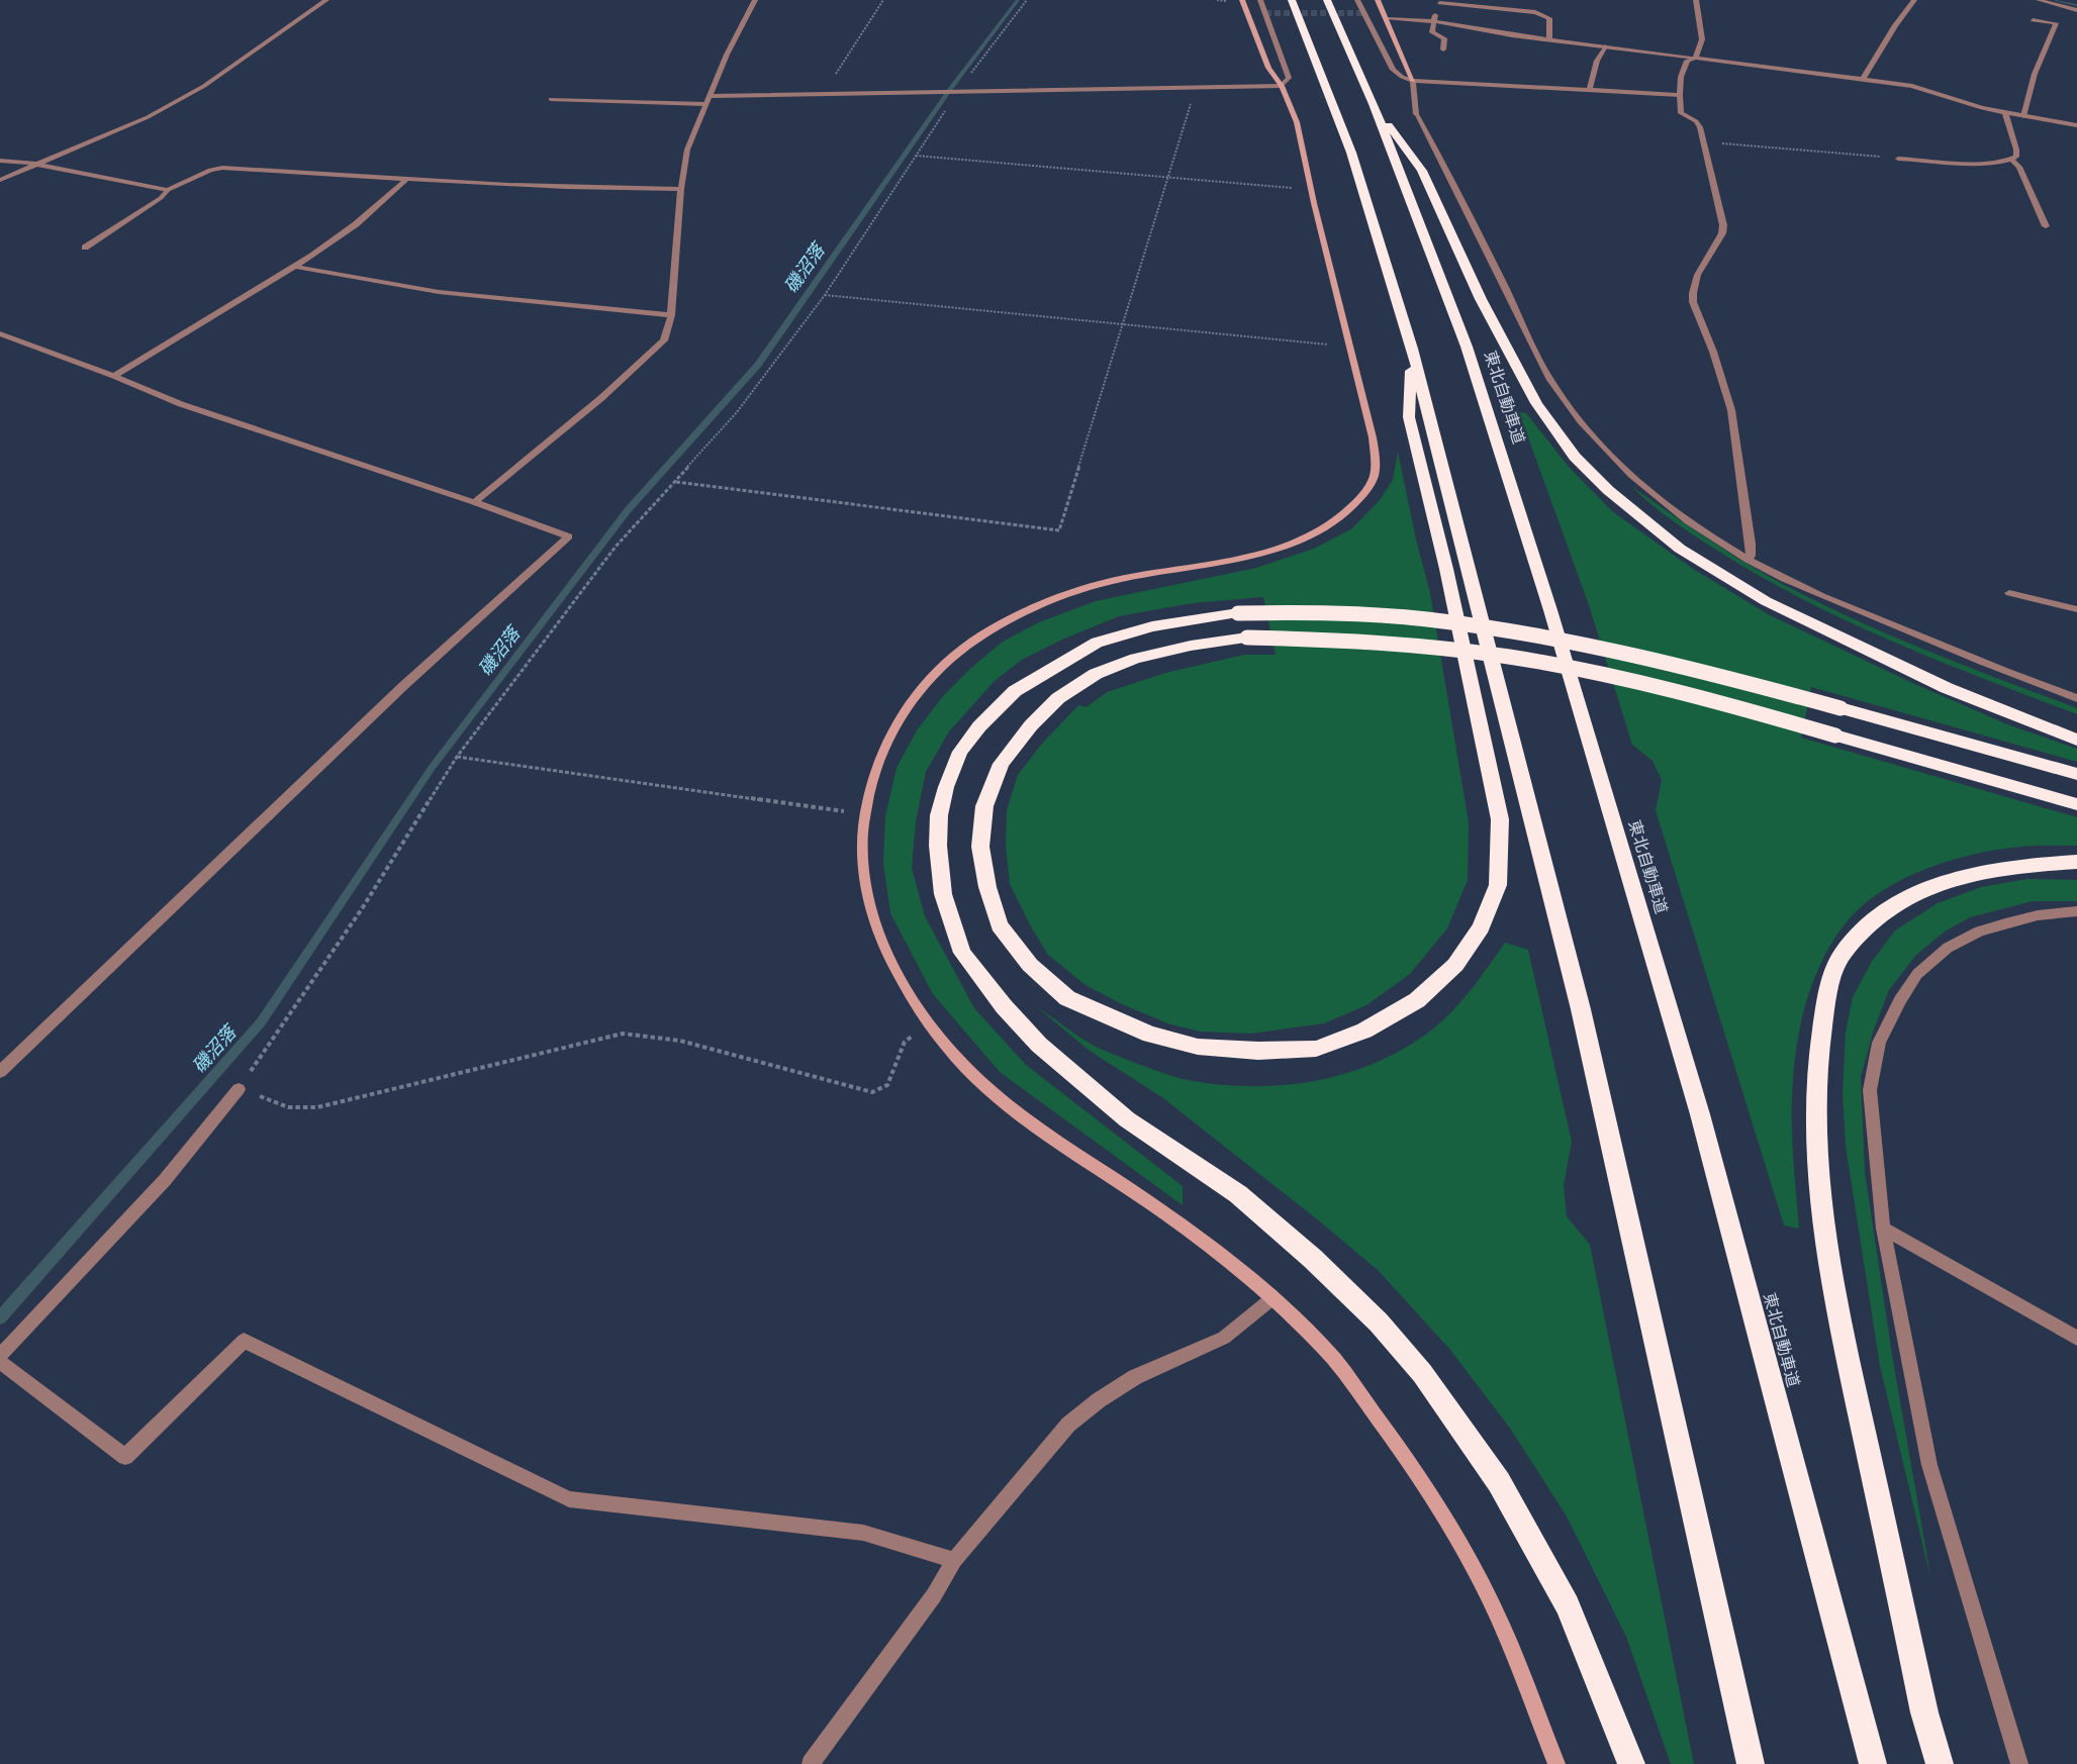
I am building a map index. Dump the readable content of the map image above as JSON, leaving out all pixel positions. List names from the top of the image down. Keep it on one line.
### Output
{"streets":{"highway":["東北自動車道"]},"water":["磯沼落"]}
